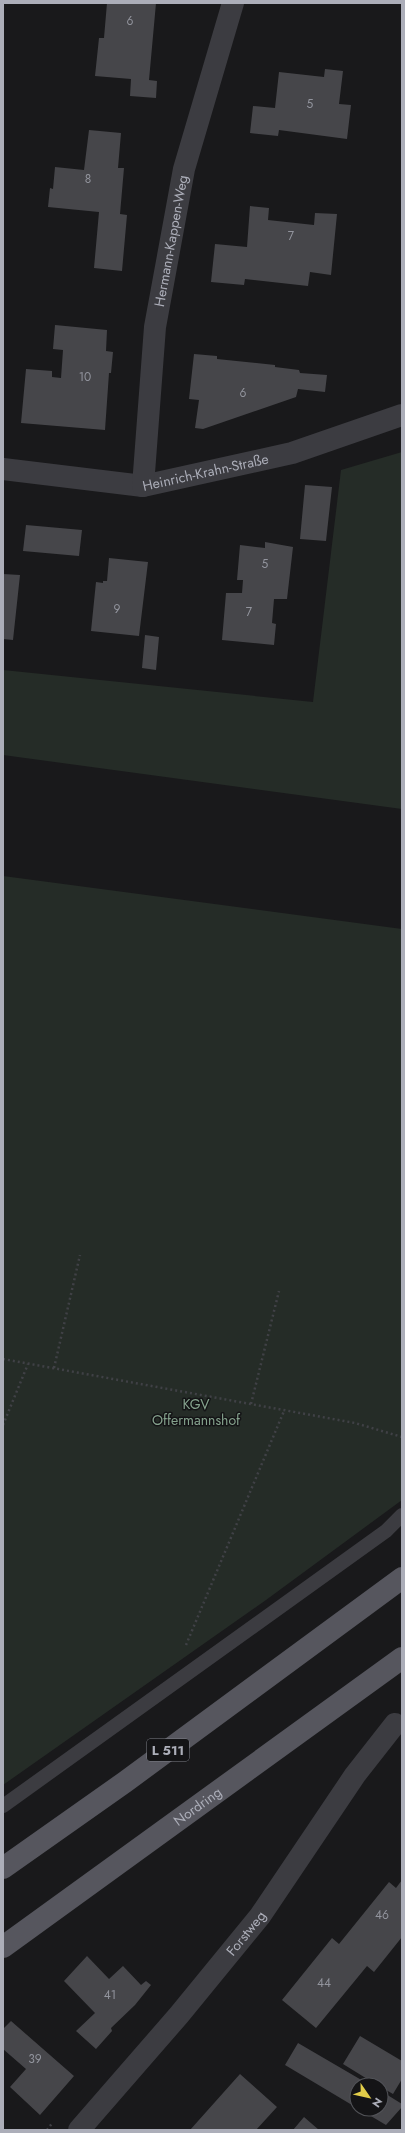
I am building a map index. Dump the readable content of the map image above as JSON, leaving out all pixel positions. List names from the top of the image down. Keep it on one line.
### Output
{"streets":{"main road":["L 511","Nordring"],"street":["Hermann-Kappen-Weg","Heinrich-Krahn-Straße","Forstweg"]},"crossings":[["Hermann-Kappen-Weg","Heinrich-Krahn-Straße"]],"parks":["KGV Offermannshof"],"house_numbers":["6","5","8","7","10","6","5","9","7","46","44","41","39"],"north":"bottom right"}
